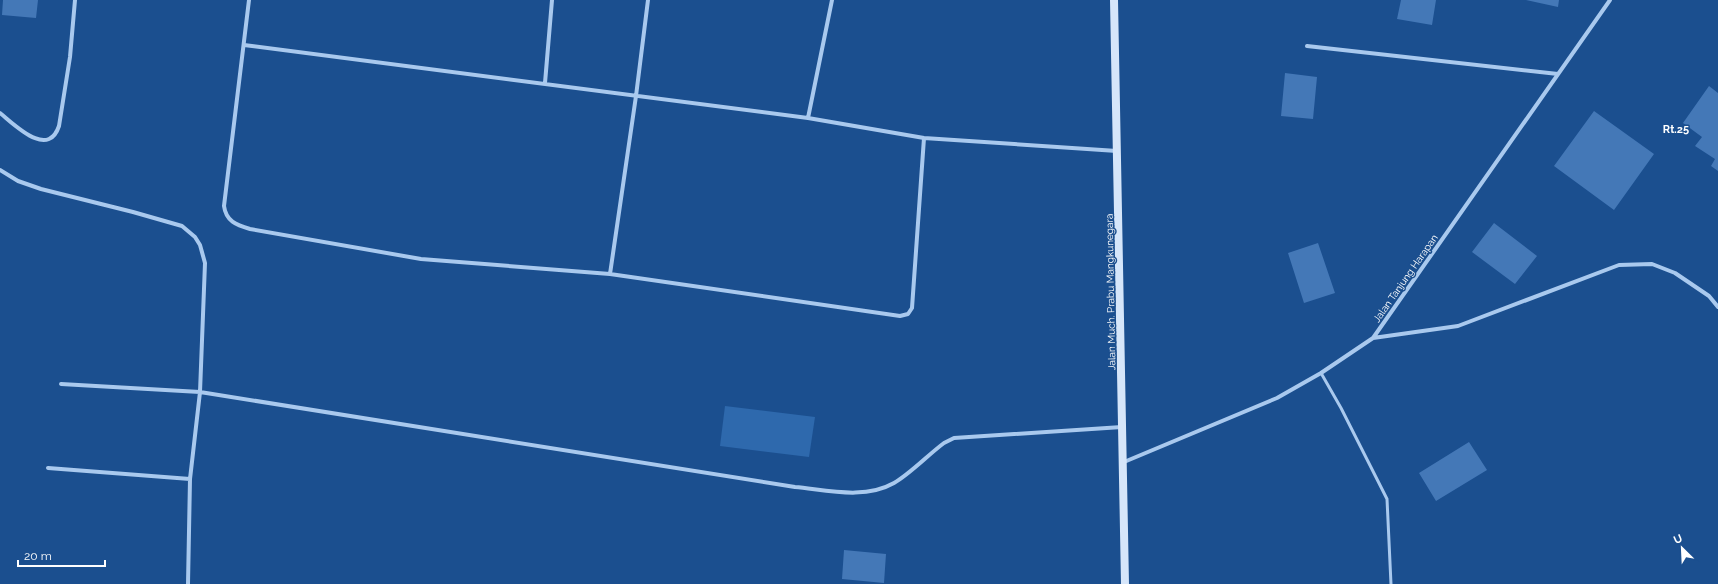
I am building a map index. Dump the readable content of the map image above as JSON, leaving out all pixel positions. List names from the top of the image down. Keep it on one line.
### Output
{"streets":{"main road":["Jalan Much. Prabu Mangkunegara"],"street":["Jalan Tanjung Harapan"]},"crossings":[["Jalan Tanjung Harapan","Jalan Much. Prabu Mangkunegara"]],"districts":["Rt.25"],"scale_bar":"20 m","north":"top left"}
